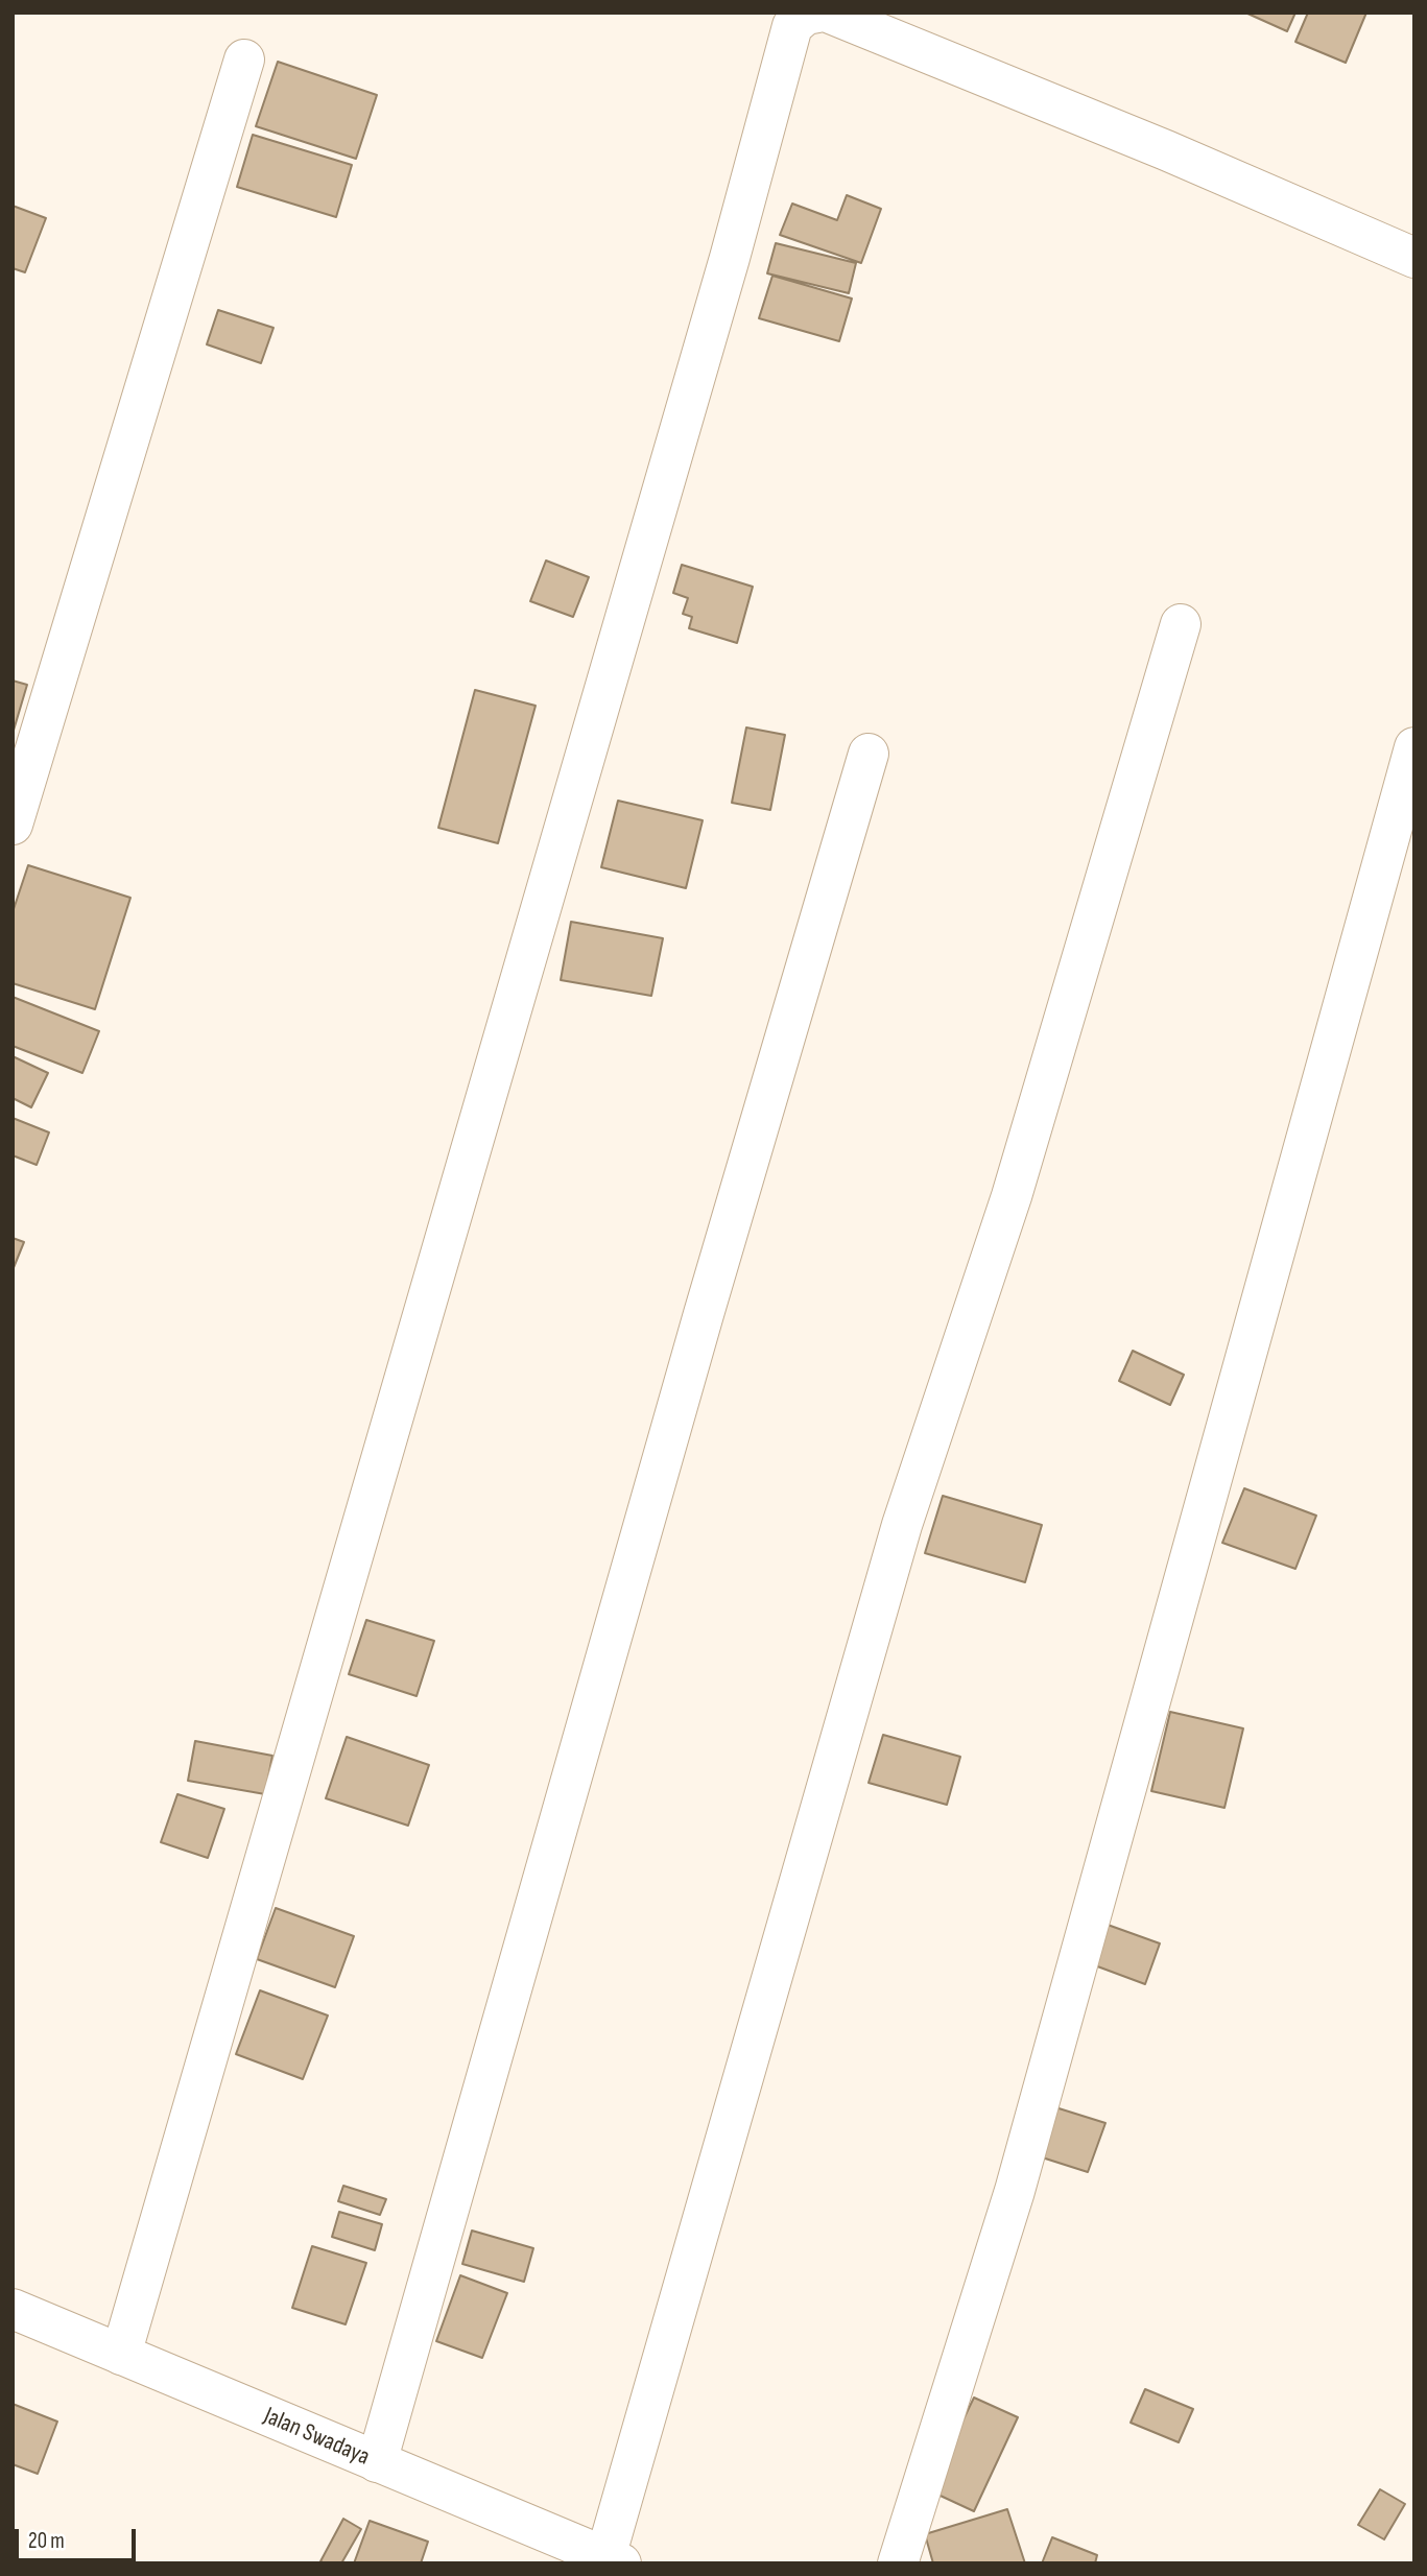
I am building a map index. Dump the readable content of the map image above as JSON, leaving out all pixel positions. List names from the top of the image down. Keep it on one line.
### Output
{"streets":{"street":["Jalan Swadaya"]},"scale_bar":"20 m"}
